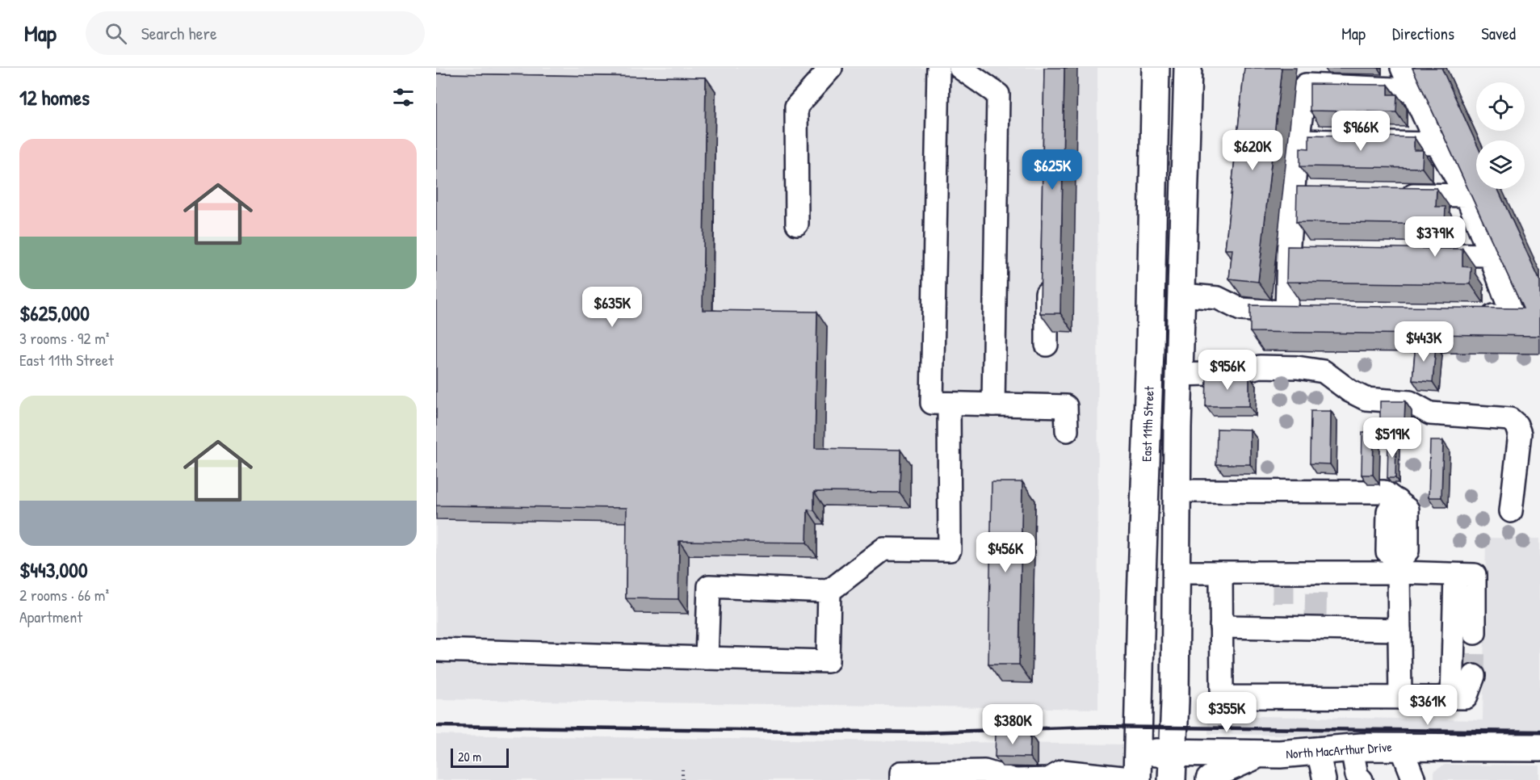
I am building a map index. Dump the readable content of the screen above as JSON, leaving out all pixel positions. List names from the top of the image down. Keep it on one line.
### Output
{"streets":{"main road":["East 11th Street","North MacArthur Drive"]},"crossings":[["East 11th Street","North MacArthur Drive"]],"scale_bar":"20 m","page":{"header":"Map","search":"Search here","nav":["Map","Directions","Saved"],"heading":"12 homes","price":["$966K","$620K","$625K","$379K","$635K","$443K","$956K","$519K","$456K","$361K","$355K","$380K"],"list":[{"name":"$625,000","note":"3 rooms · 92 m² · East 11th Street"},{"name":"$443,000","note":"2 rooms · 66 m² · Apartment"}],"scale":"20 m"}}
